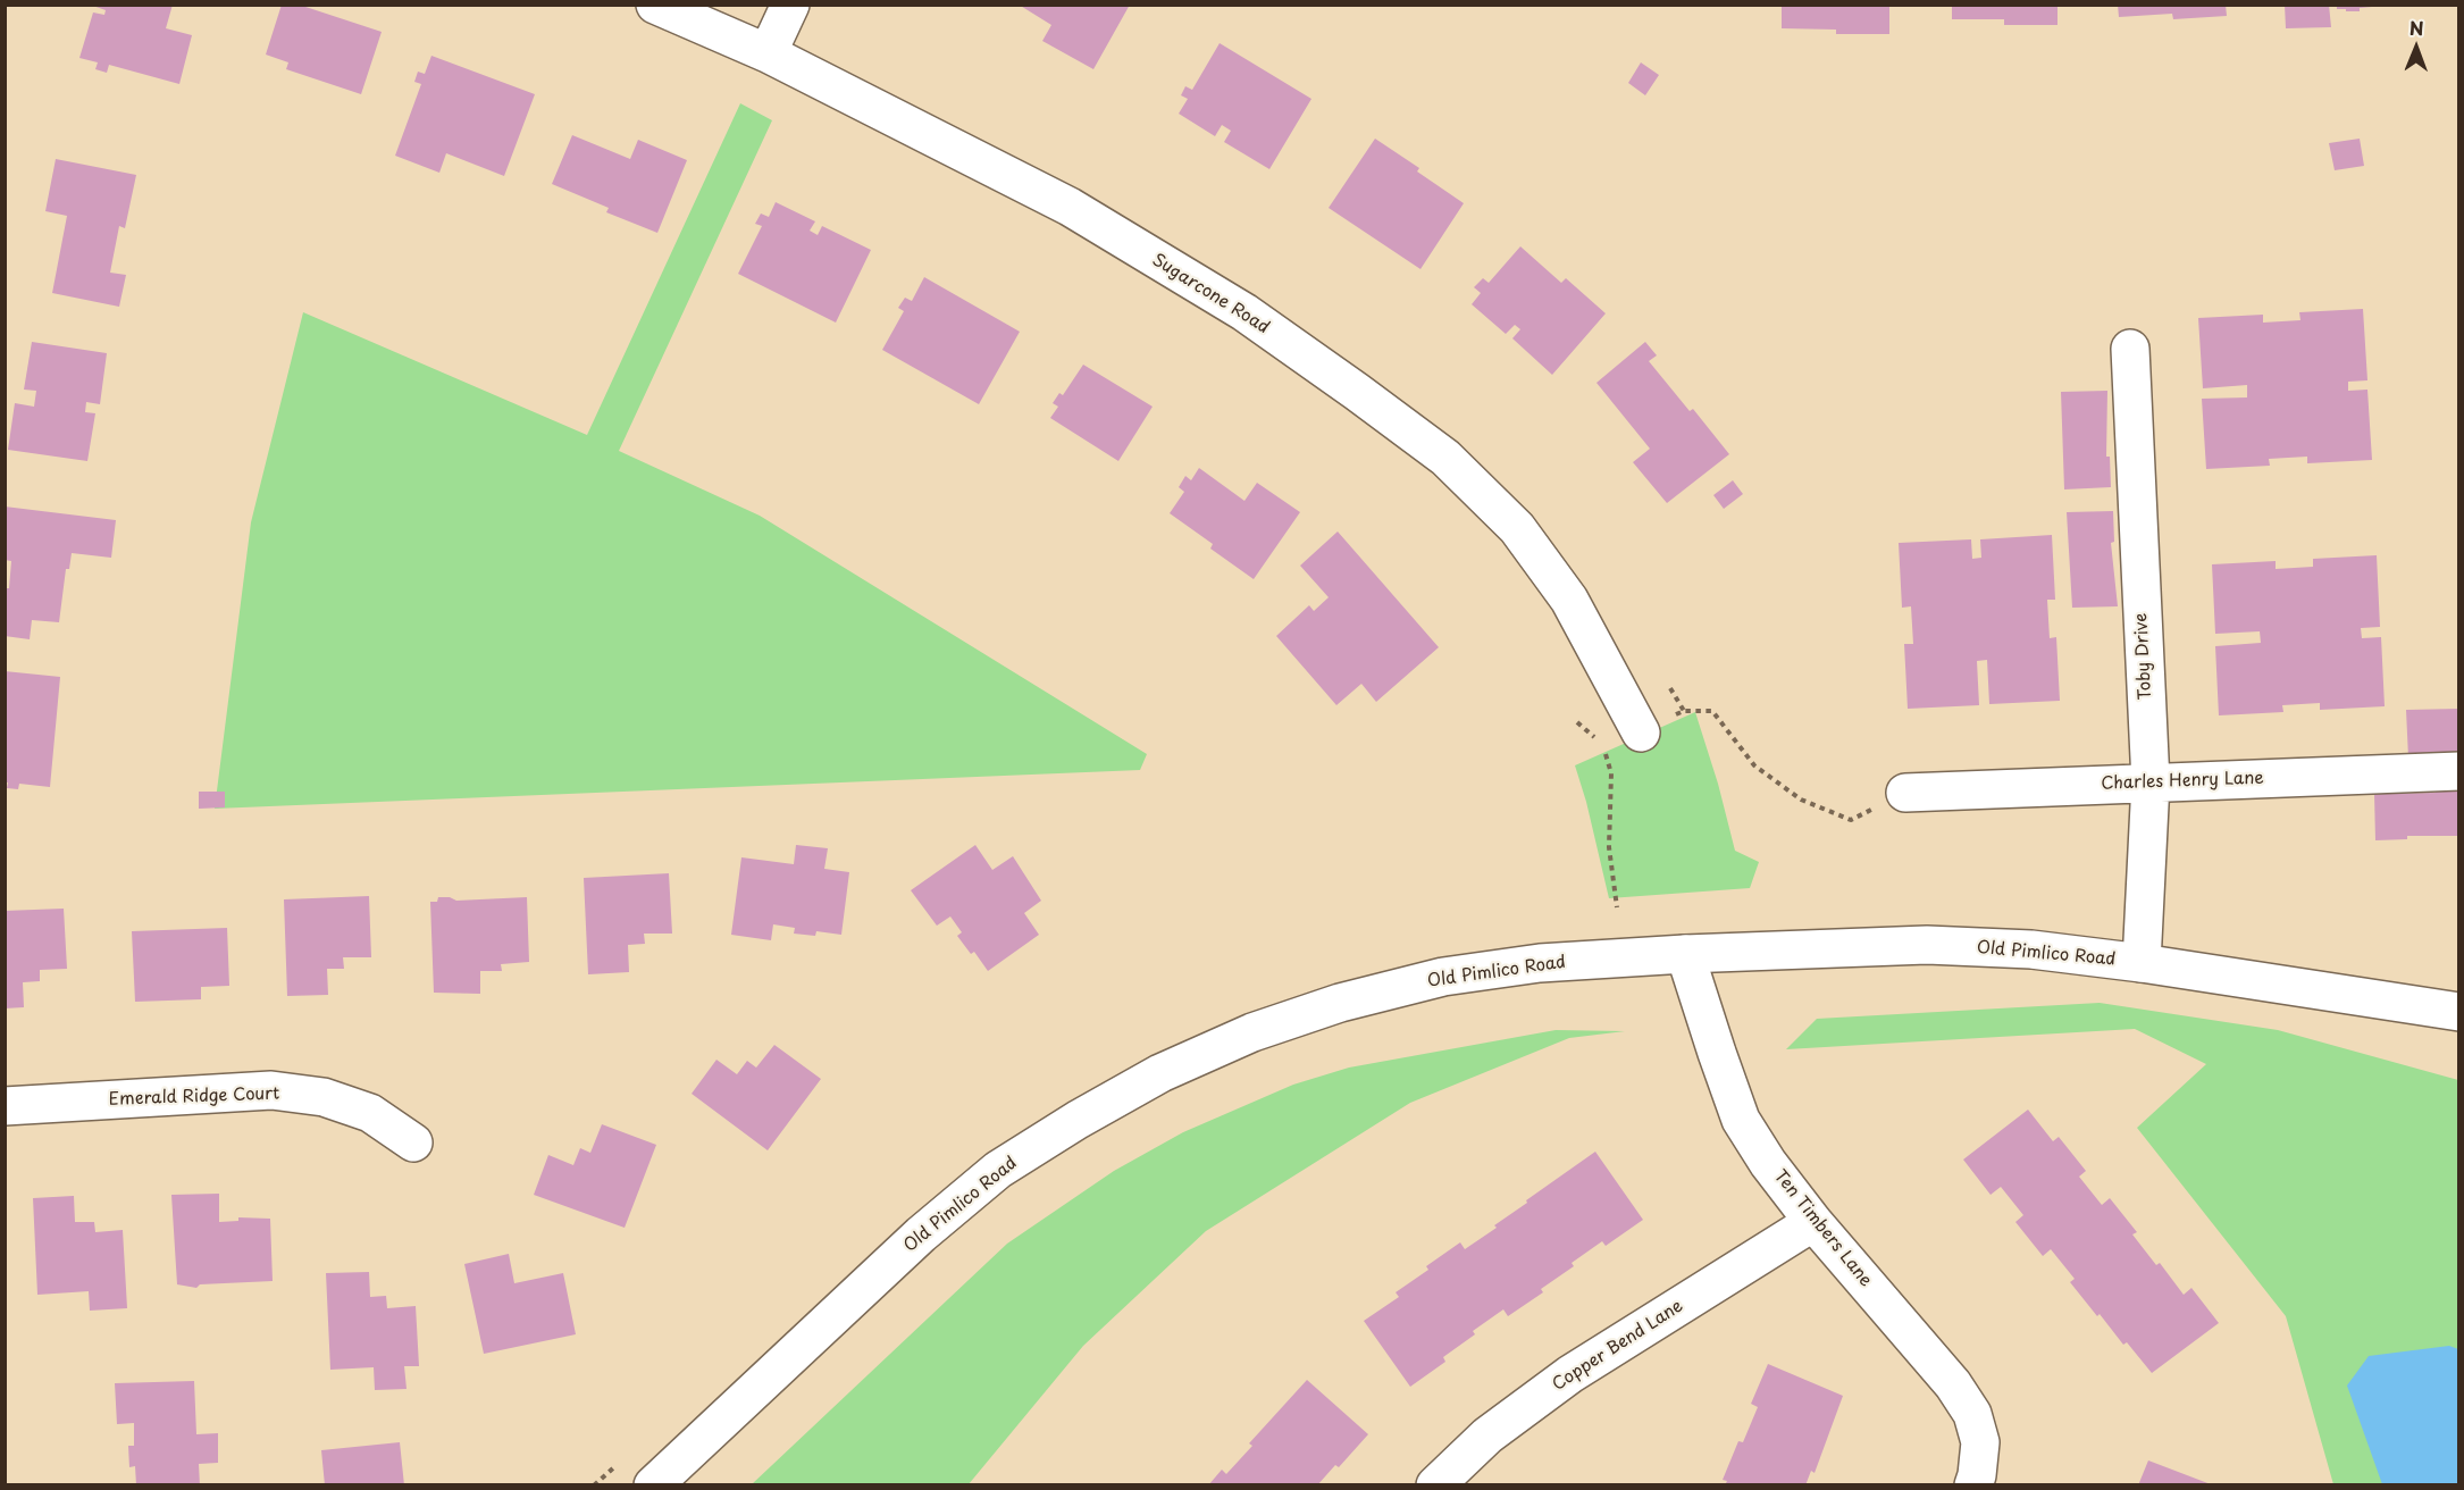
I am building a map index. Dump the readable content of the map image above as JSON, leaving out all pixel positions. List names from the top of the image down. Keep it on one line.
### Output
{"streets":{"street":["Sugarcone Road","Toby Drive","Charles Henry Lane","Old Pimlico Road","Emerald Ridge Court","Ten Timbers Lane","Copper Bend Lane"]},"crossings":[["Toby Drive","Charles Henry Lane"],["Toby Drive","Old Pimlico Road"],["Old Pimlico Road","Ten Timbers Lane"],["Ten Timbers Lane","Copper Bend Lane"]],"north":"top"}
